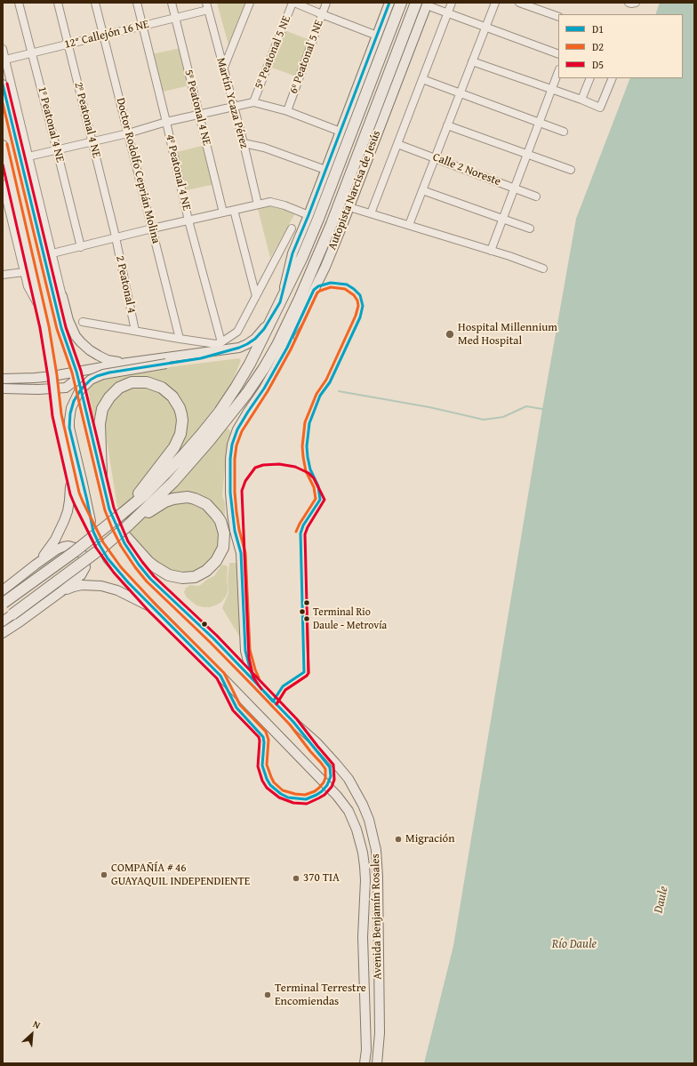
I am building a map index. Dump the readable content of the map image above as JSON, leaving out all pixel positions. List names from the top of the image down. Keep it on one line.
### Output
{"streets":{"highway":["Autopista Narcisa de Jesús"],"main road":["Avenida Benjamín Rosales"],"street":["12° Callejón 16 NE","5º Peatonal 5 NE","6º Peatonal 5 NE","Martín Ycaza Pérez","5º Peatonal 4 NE","2º Peatonal 4 NE","1º Peatonal 4 NE","Calle 2 Noreste","Doctor Rodolfo Ceprián Molina","4º Peatonal 4 NE","2 Peatonal 4"]},"crossings":[["12° Callejón 16 NE","Martín Ycaza Pérez"],["12° Callejón 16 NE","5º Peatonal 4 NE"],["12° Callejón 16 NE","2º Peatonal 4 NE"],["12° Callejón 16 NE","1º Peatonal 4 NE"],["12° Callejón 16 NE","Doctor Rodolfo Ceprián Molina"],["12° Callejón 16 NE","4º Peatonal 4 NE"],["2º Peatonal 4 NE","2 Peatonal 4"]],"water":["Daule","Río Daule"],"places":["Hospital Millennium Med Hospital","Terminal Rio Daule - Metrovía","Migración","COMPAÑÍA # 46 GUAYAQUIL INDEPENDIENTE","370 TIA","Terminal Terrestre Encomiendas"],"lines":["transit line D1","transit line D5","transit line D2"],"legend":["D1","D2","D5"],"north":"top right"}
